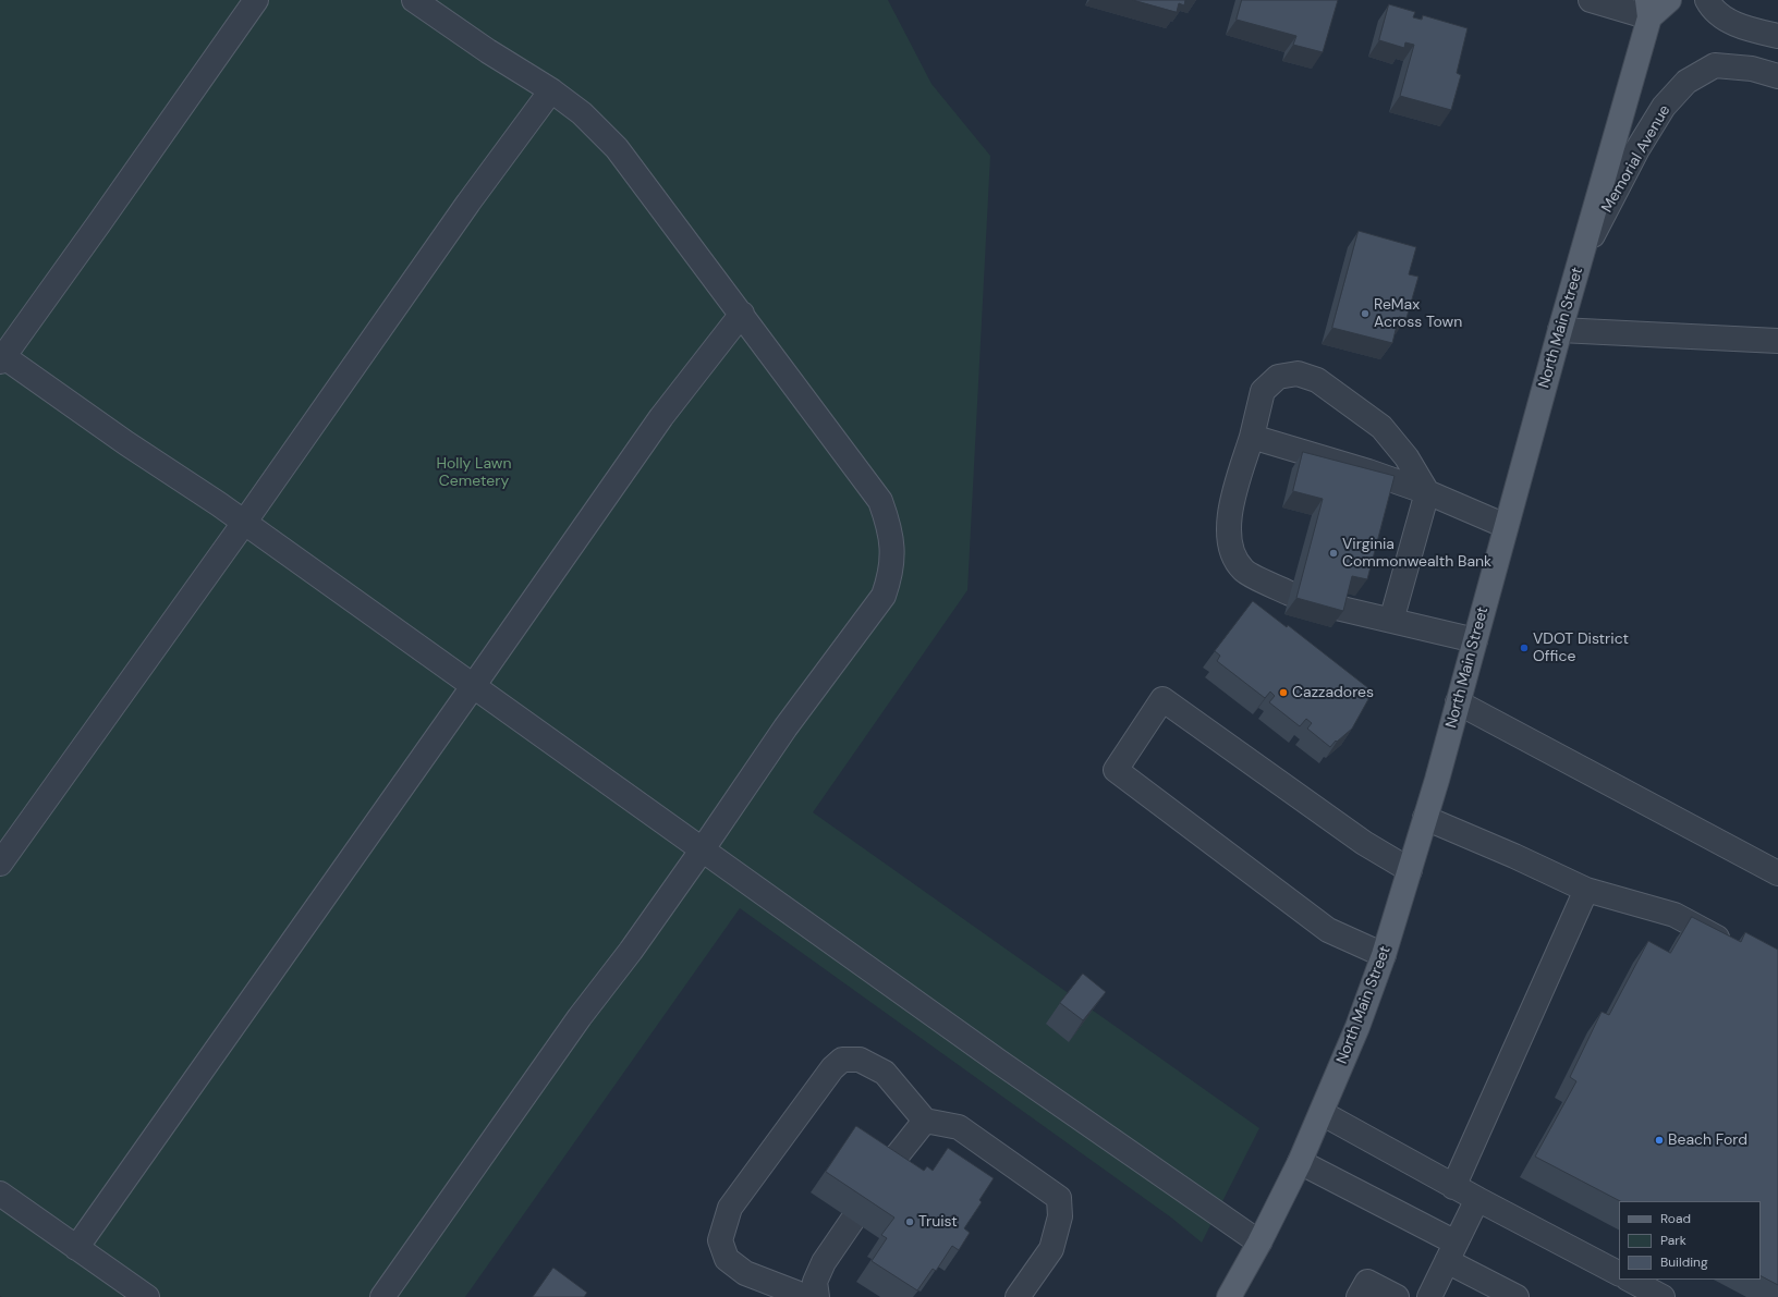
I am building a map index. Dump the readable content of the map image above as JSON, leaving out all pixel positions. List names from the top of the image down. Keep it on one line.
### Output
{"streets":{"main road":["North Main Street"],"street":["Memorial Avenue"]},"crossings":[["Memorial Avenue","North Main Street"]],"parks":["Holly Lawn Cemetery"],"places":["ReMax Across Town","Virginia Commonwealth Bank","VDOT District Office","Cazzadores","Beach Ford","Truist"],"legend":["Road","Park","Building"]}
